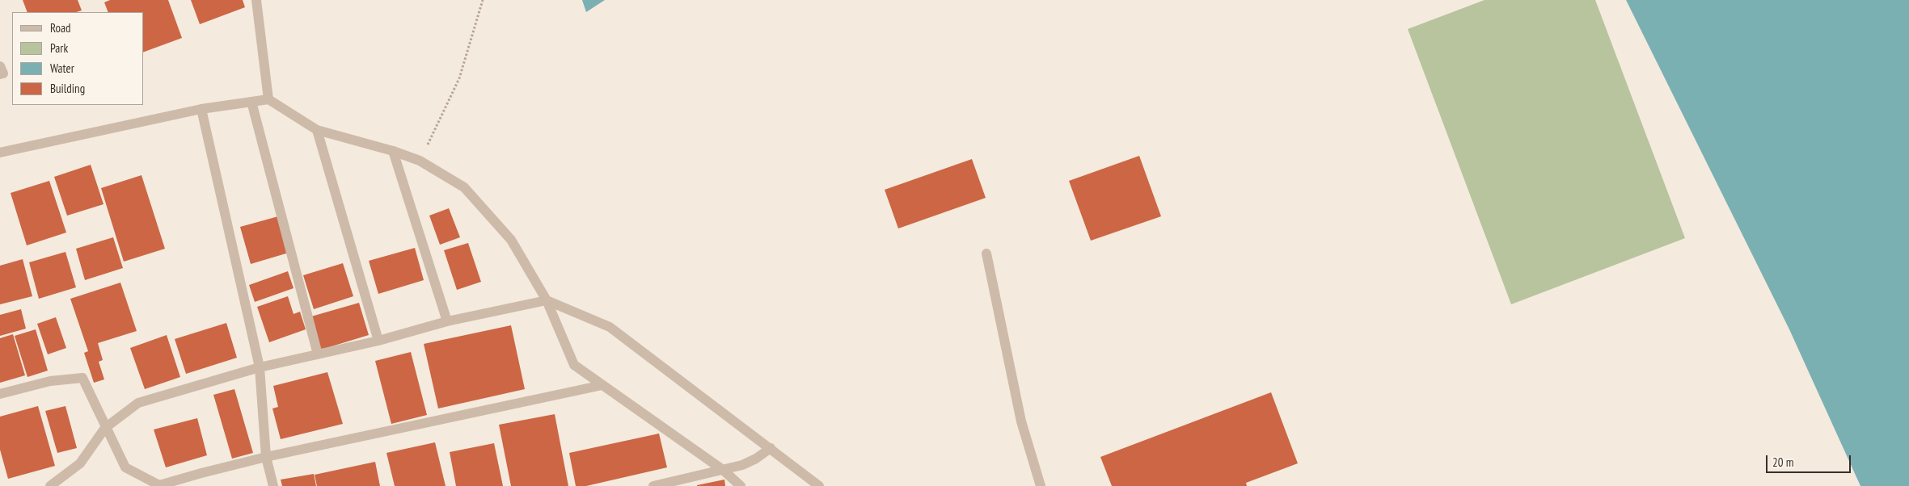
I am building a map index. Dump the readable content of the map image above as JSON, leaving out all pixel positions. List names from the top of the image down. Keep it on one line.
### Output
{"legend":["Road","Park","Water","Building"],"scale_bar":"20 m"}
